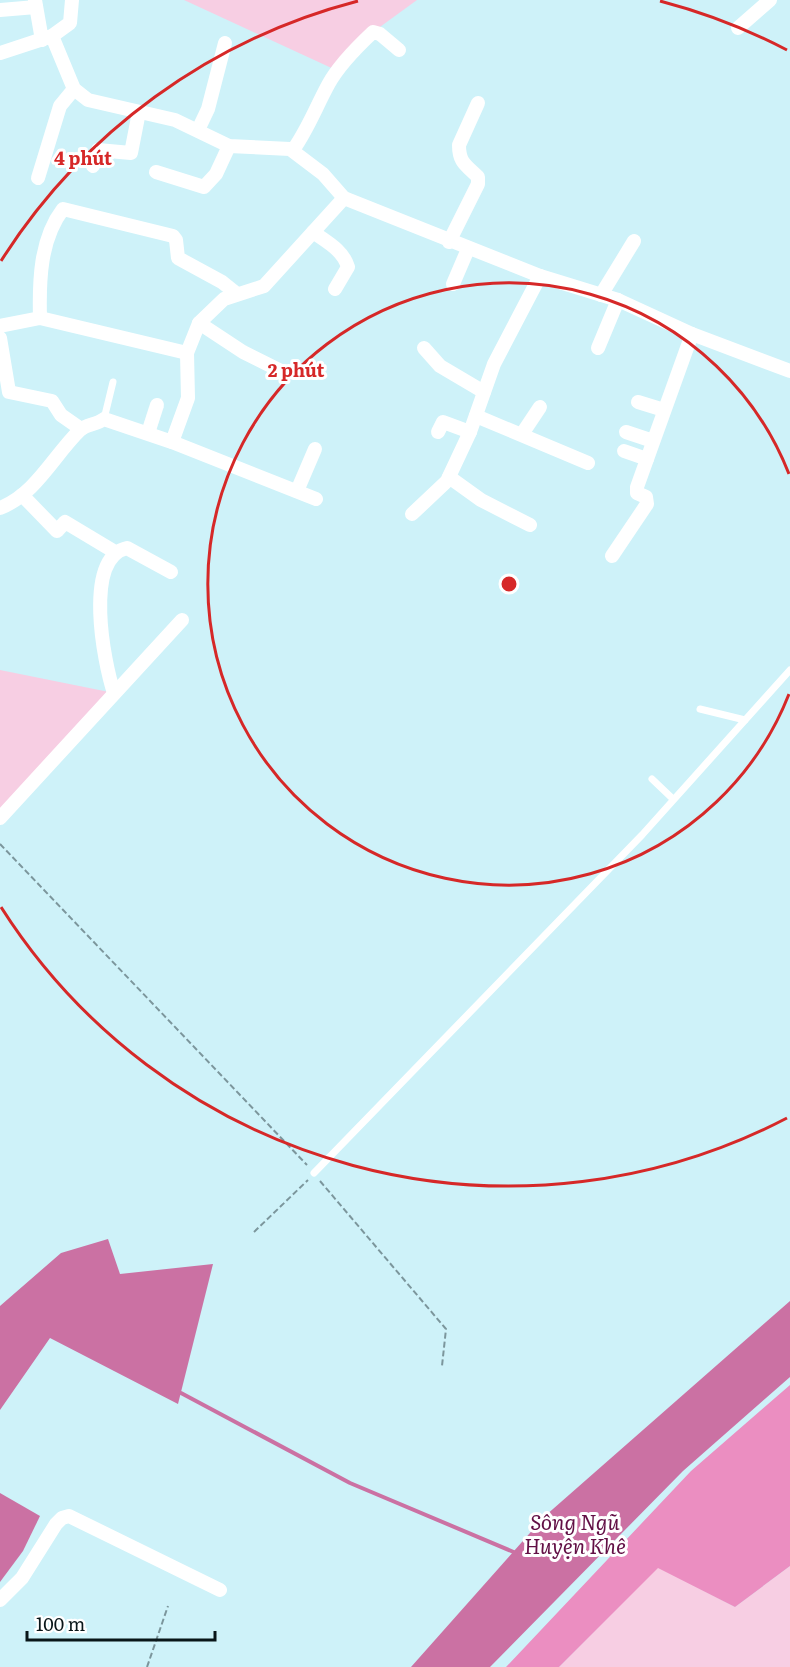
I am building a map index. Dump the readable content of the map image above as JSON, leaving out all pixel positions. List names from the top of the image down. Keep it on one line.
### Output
{"water":["Sông Ngũ Huyện Khê"],"scale_bar":"100 m","rings":["4 phút","2 phút"]}
